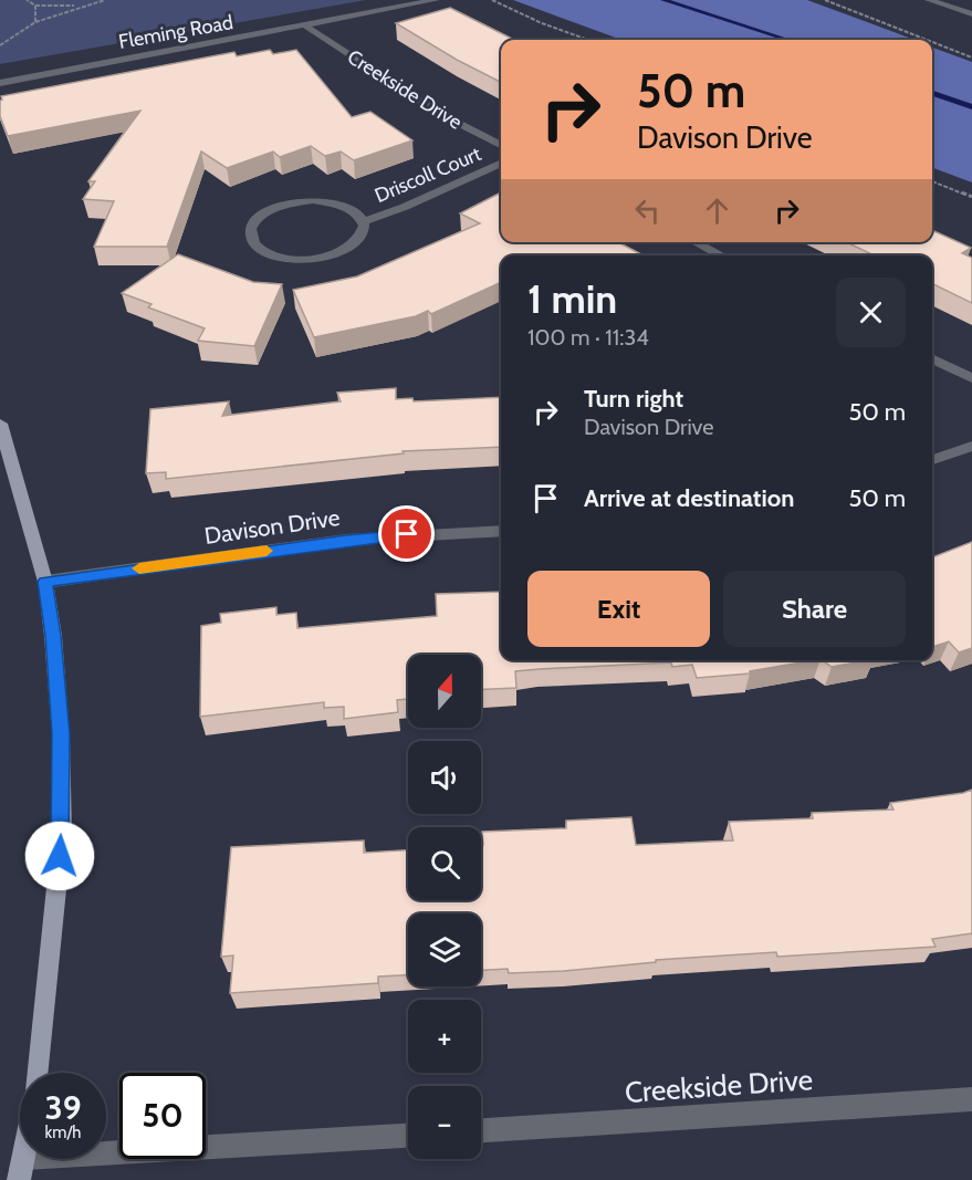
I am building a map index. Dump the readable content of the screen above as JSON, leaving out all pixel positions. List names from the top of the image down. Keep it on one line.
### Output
{"streets":{"street":["Fleming Road","Creekside Drive","Driscoll Court","Davison Drive"]},"crossings":[["Fleming Road","Creekside Drive"]],"north":"top","page":{"turn":["50 m","Davison Drive"],"heading":["1 min","100 m · 11:34"],"list":[{"name":"Turn right","note":"Davison Drive","value":"50 m"},{"name":"Arrive at destination","value":"50 m"}],"buttons":["Exit","Share"],"map_buttons":["+","−"],"speed":"39 km/h","limit":"50"}}
